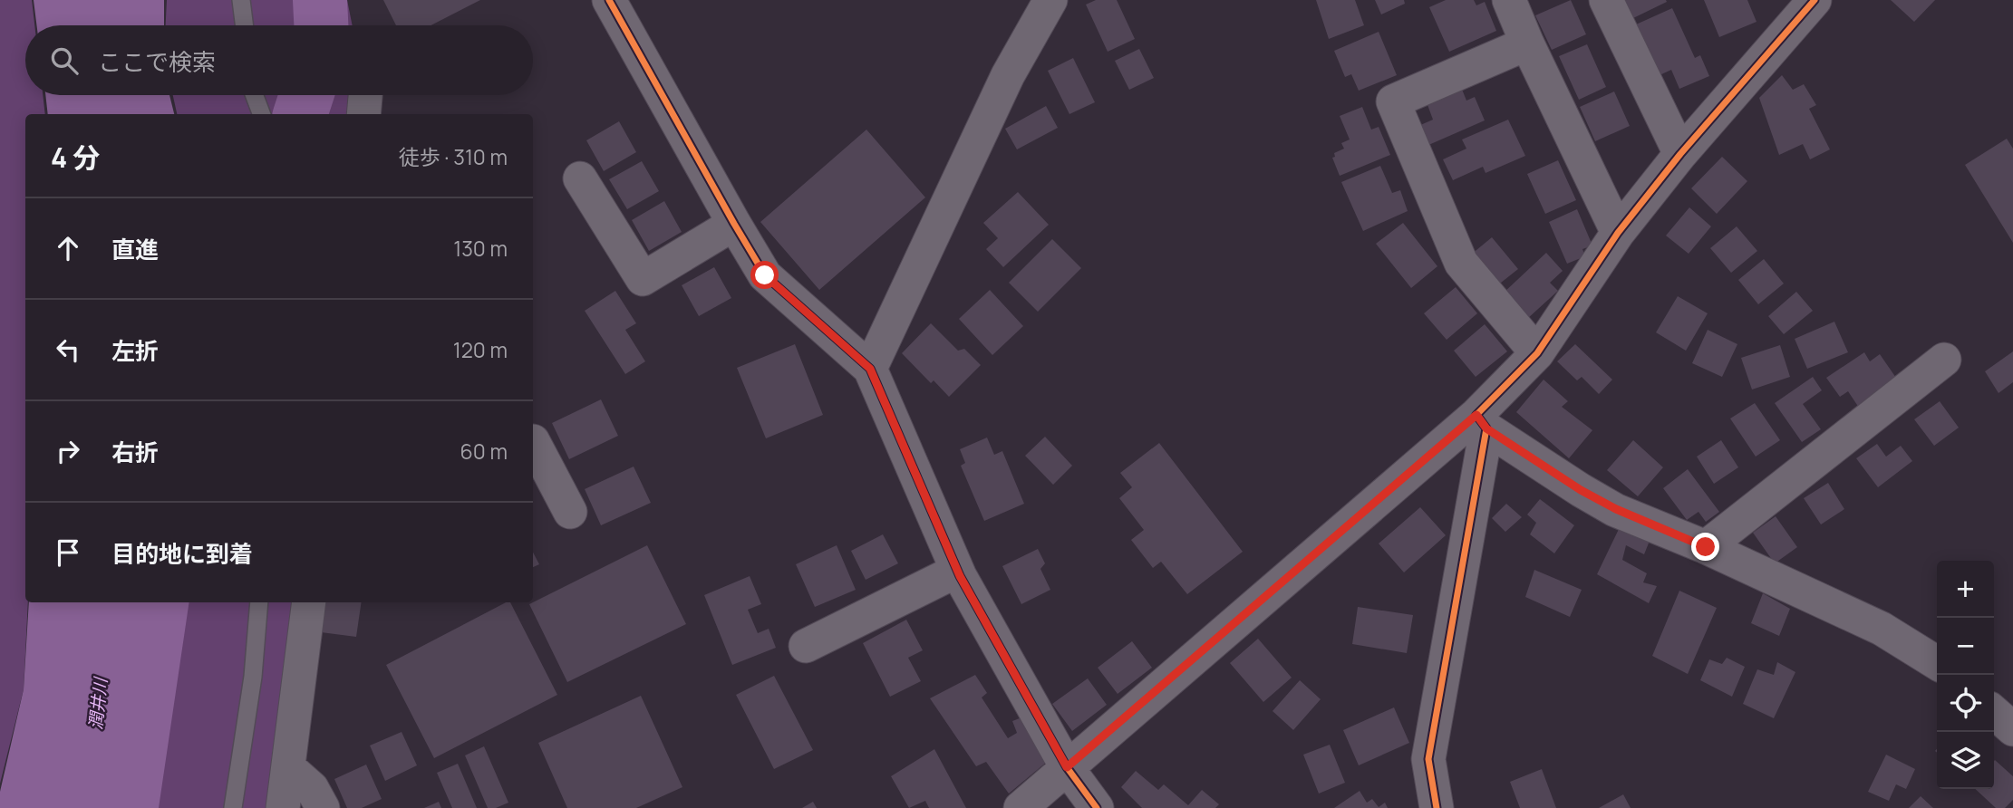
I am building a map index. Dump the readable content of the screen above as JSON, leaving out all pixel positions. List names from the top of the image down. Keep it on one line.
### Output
{"water":["潤井川"],"page":{"search":"ここで検索","heading":["4 分","徒歩 · 310 m"],"list":[["直進","130 m"],["左折","120 m"],["右折","60 m"],"目的地に到着"],"map_buttons":["+","−"]}}
